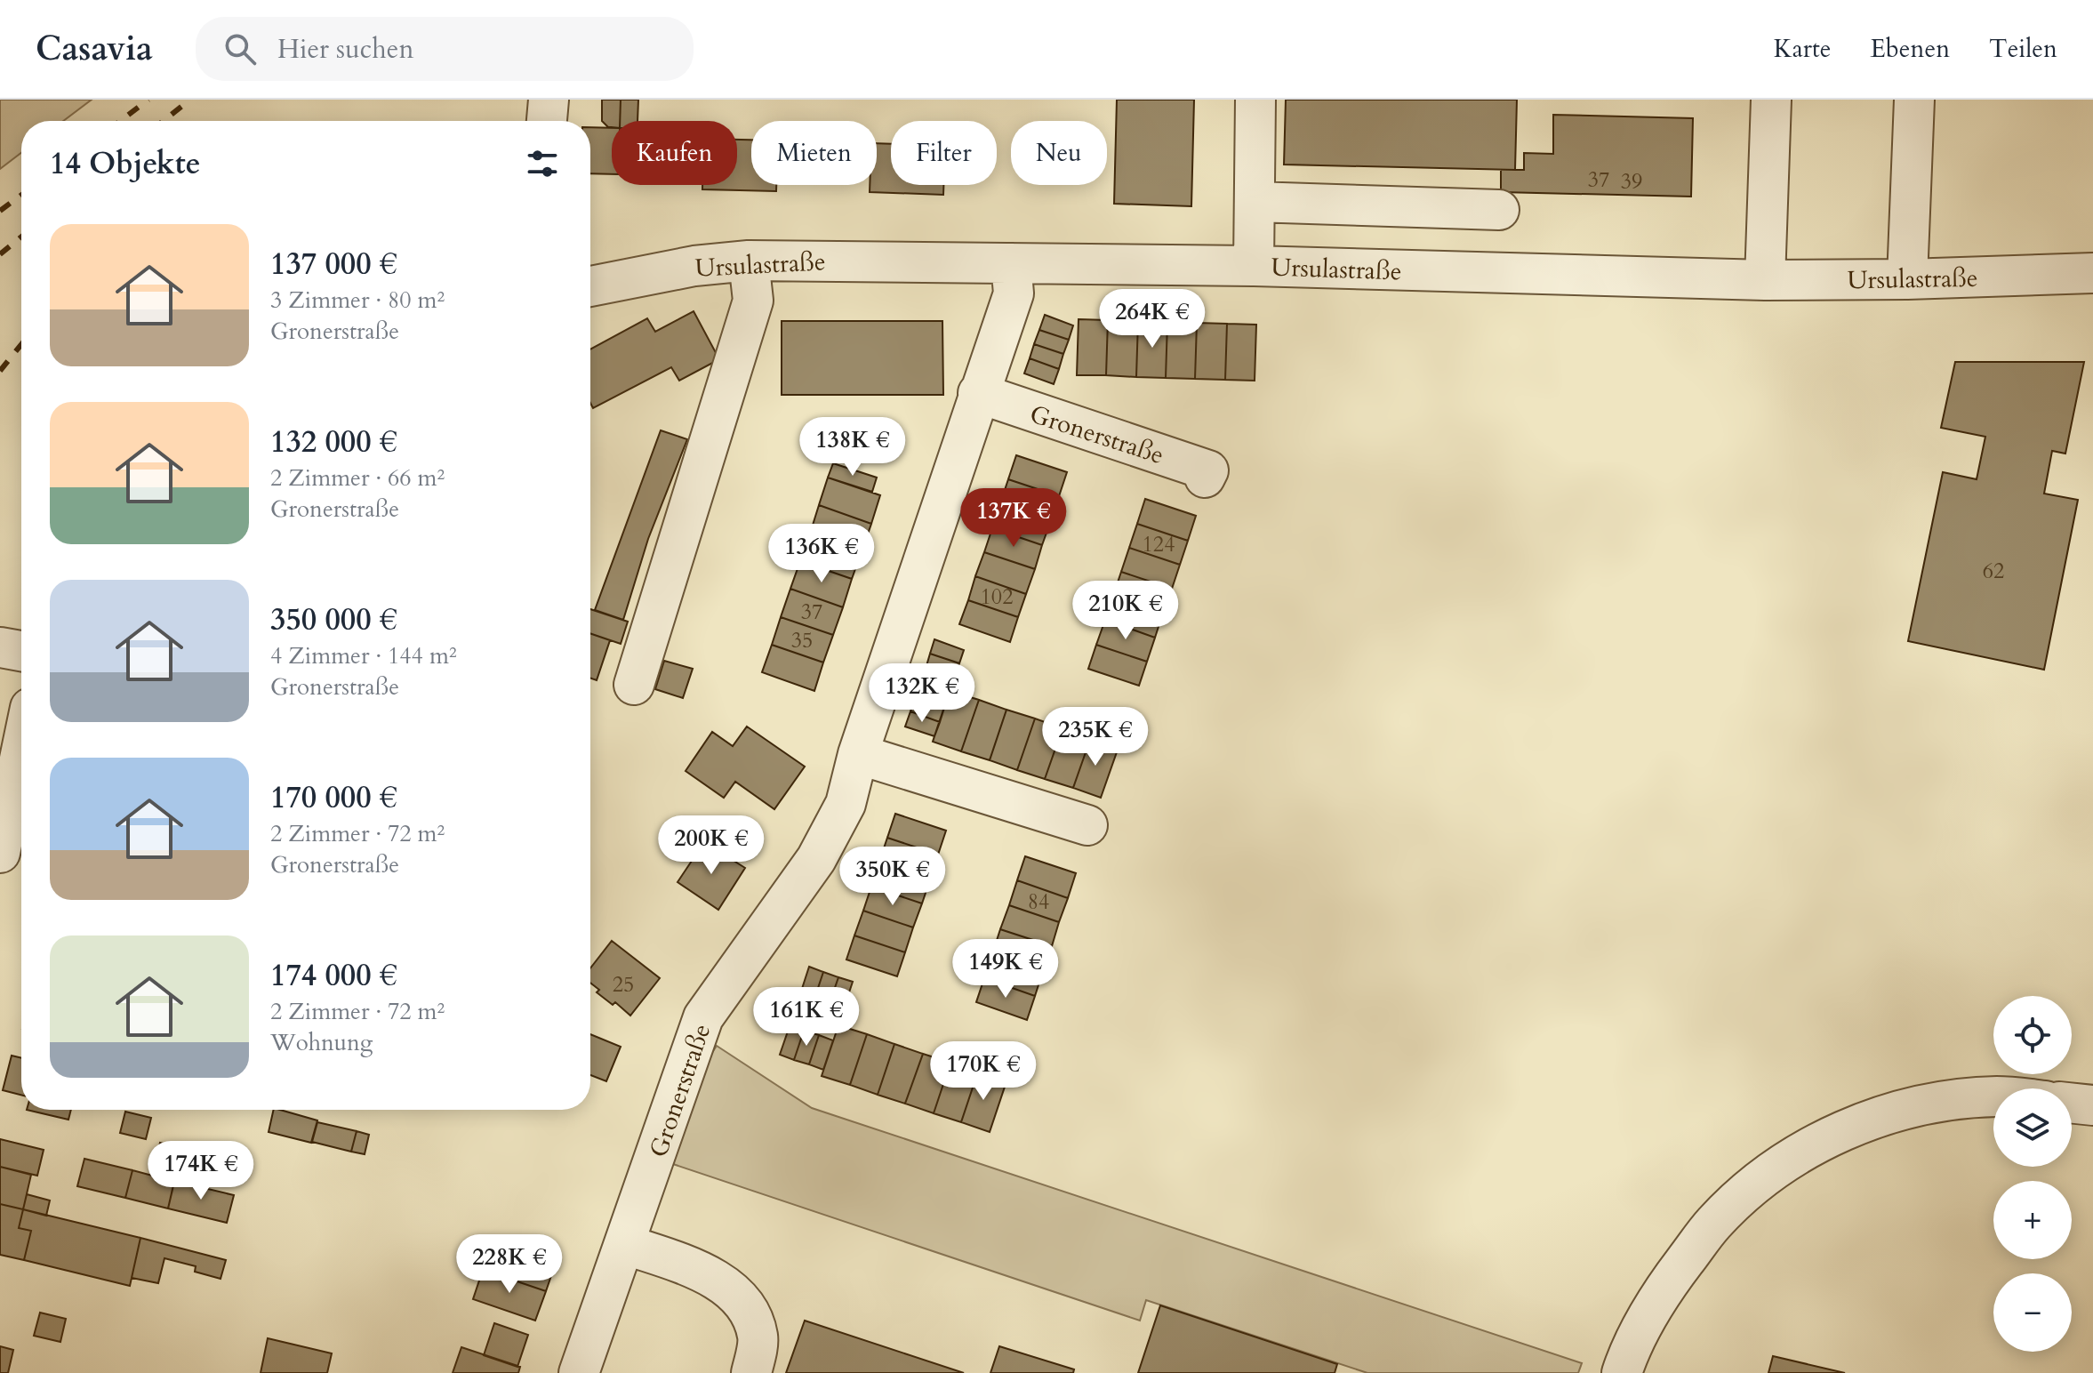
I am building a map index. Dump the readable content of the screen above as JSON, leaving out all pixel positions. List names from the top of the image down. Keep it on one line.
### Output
{"streets":{"street":["Ursulastraße","Gronerstraße"]},"crossings":[["Ursulastraße","Gronerstraße"]],"house_numbers":["37","39","124","62","102","37","35","84","25"],"page":{"header":"Casavia","search":"Hier suchen","nav":["Karte","Ebenen","Teilen"],"chip":["Kaufen","Mieten","Filter","Neu"],"heading":"14 Objekte","list":[{"name":"137 000 €","note":"3 Zimmer · 80 m² · Gronerstraße"},{"name":"132 000 €","note":"2 Zimmer · 66 m² · Gronerstraße"},{"name":"350 000 €","note":"4 Zimmer · 144 m² · Gronerstraße"},{"name":"170 000 €","note":"2 Zimmer · 72 m² · Gronerstraße"},{"name":"174 000 €","note":"2 Zimmer · 72 m² · Wohnung"}],"price":["264K €","138K €","137K €","136K €","210K €","132K €","235K €","200K €","350K €","149K €","161K €","170K €","174K €","228K €"],"map_buttons":["+","−"]}}
